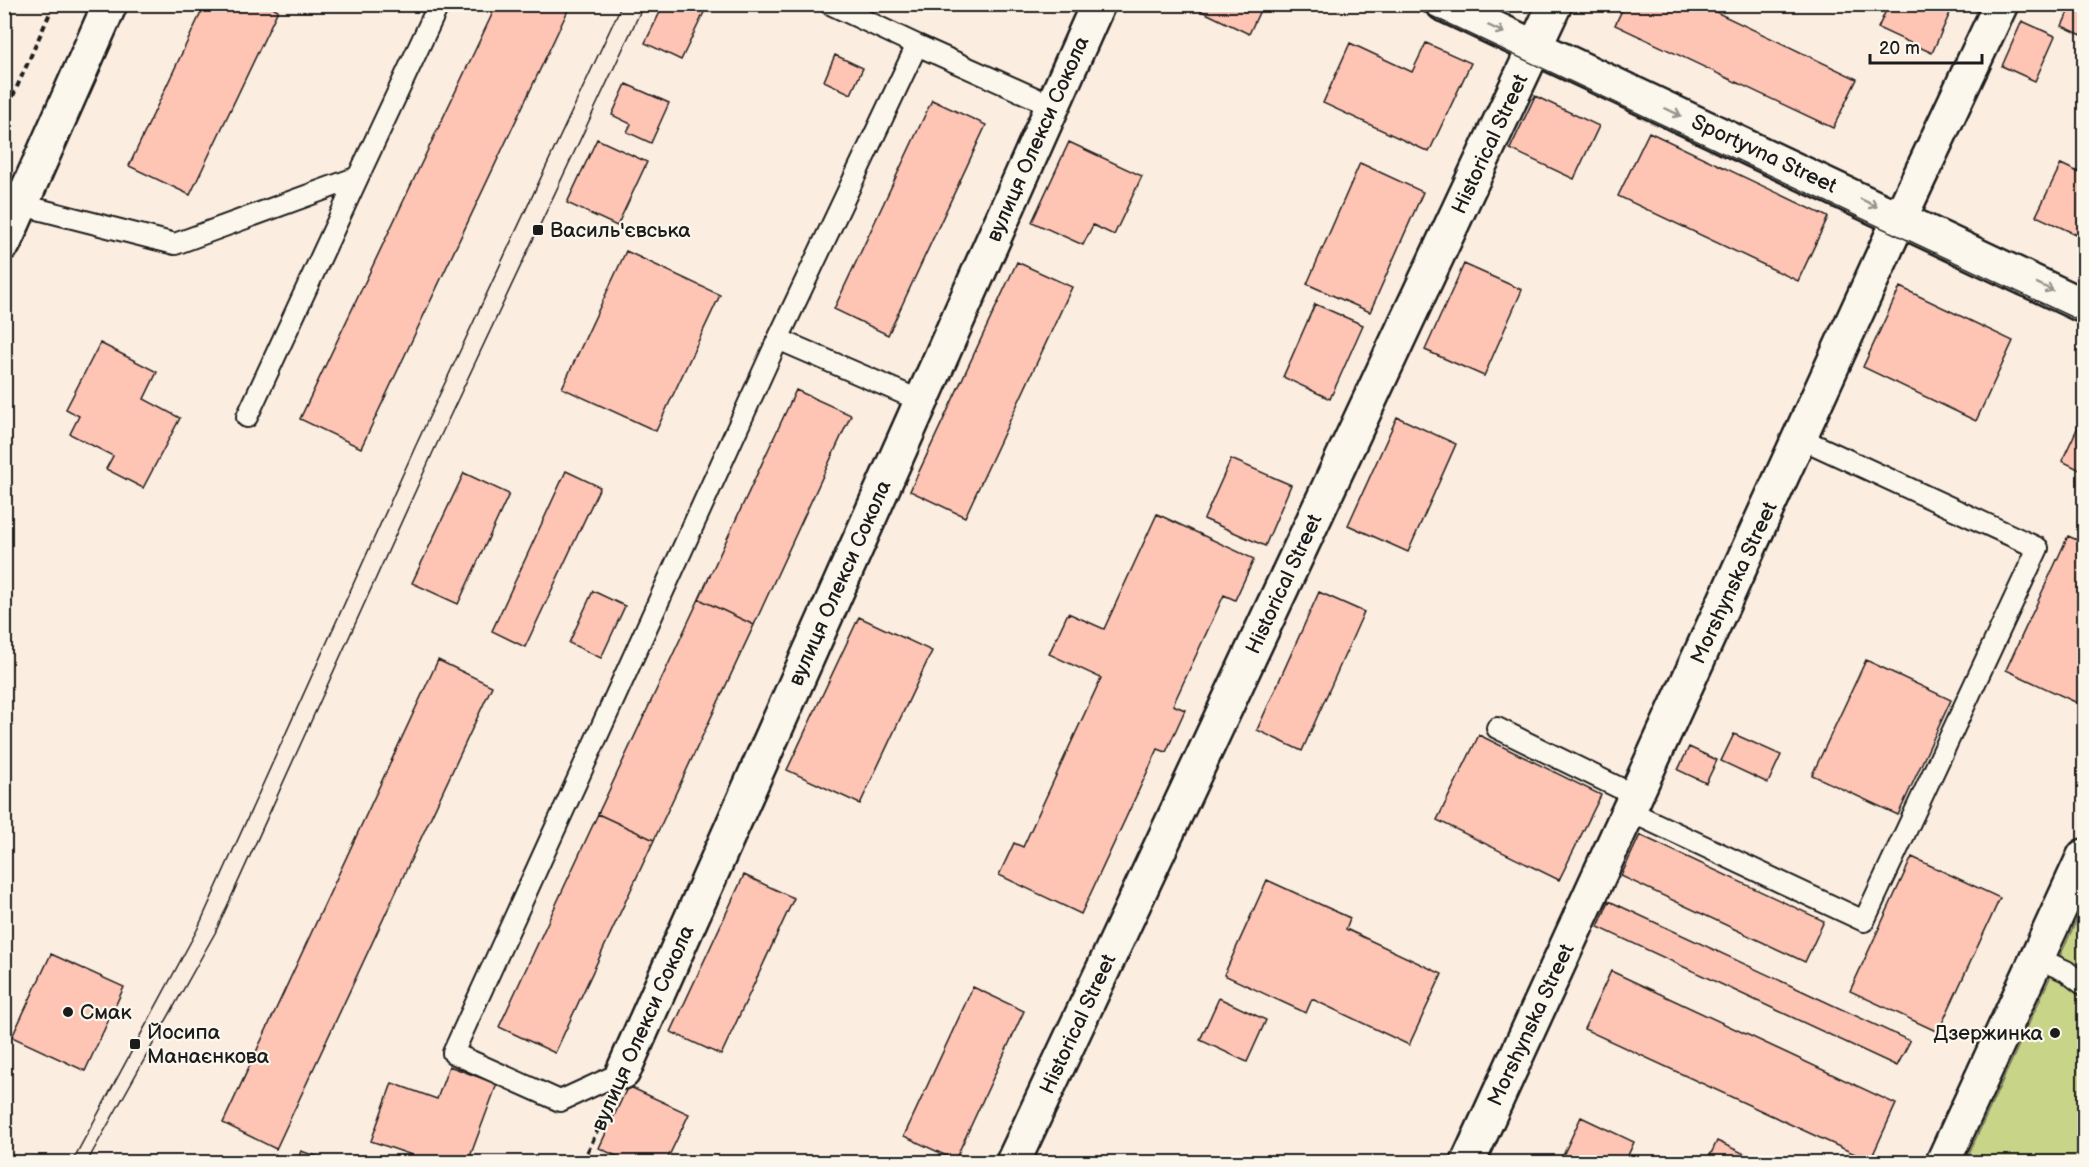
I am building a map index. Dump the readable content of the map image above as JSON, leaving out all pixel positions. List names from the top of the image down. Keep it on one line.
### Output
{"streets":{"street":["вулиця Олекси Сокола","Historical Street","Sportyvna Street","Morshynska Street"]},"crossings":[["Historical Street","Sportyvna Street"],["Sportyvna Street","Morshynska Street"]],"one_way":["Sportyvna Street"],"places":{"transit":["Василь'євська","Йосипа Манаєнкова"],"other":["Смак","Дзержинка"]},"scale_bar":"20 m"}
